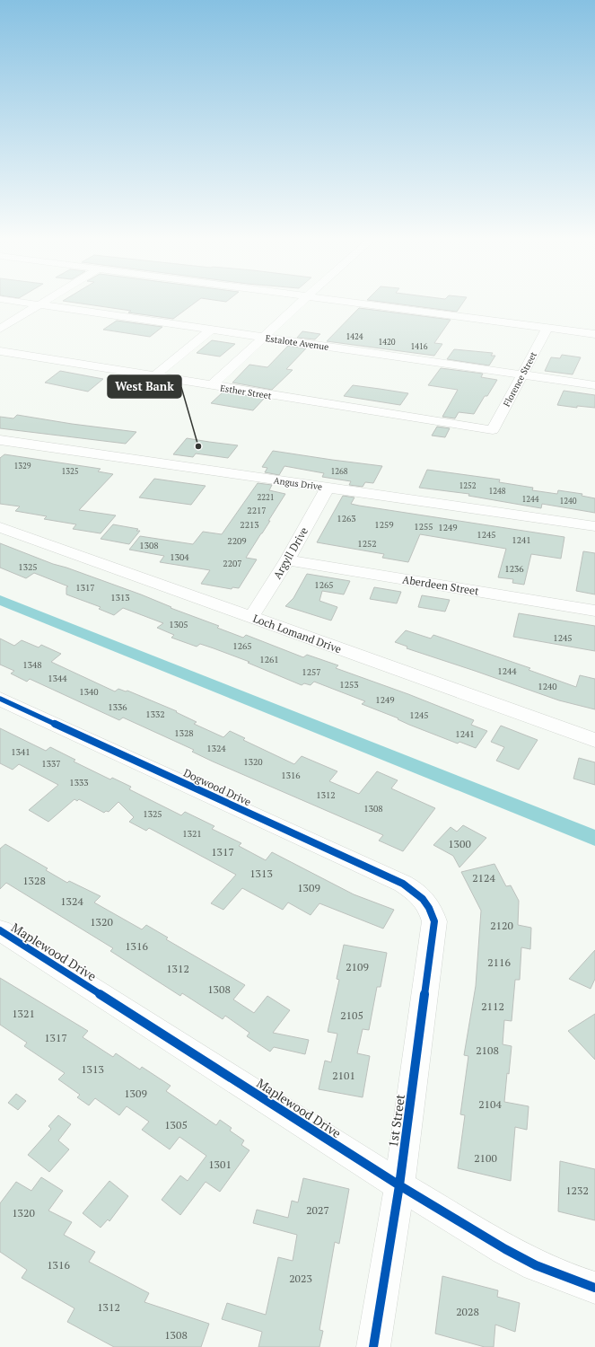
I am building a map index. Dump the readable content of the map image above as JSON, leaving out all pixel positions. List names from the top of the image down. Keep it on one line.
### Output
{"streets":{"street":["Estalote Avenue","Florence Street","Esther Street","Angus Drive","Argyll Drive","Aberdeen Street","Loch Lomand Drive","Dogwood Drive","Maplewood Drive","1st Street"]},"crossings":[["Estalote Avenue","Florence Street"],["Florence Street","Esther Street"],["Angus Drive","Argyll Drive"],["Argyll Drive","Aberdeen Street"],["Argyll Drive","Loch Lomand Drive"],["Dogwood Drive","1st Street"],["Maplewood Drive","1st Street"]],"places":["West Bank"],"house_numbers":["1424","1420","1416","1329","1325","1268","1252","1248","2221","1244","1240","2217","1263","2213","1259","1255","1249","1245","1241","2209","1252","1308","1304","2207","1325","1236","1265","1317","1313","1305","1245","1265","1261","1348","1244","1257","1344","1253","1240","1340","1249","1336","1332","1245","1328","1241","1324","1341","1320","1337","1316","1333","1312","1308","1325","1321","1300","1317","1313","2124","1328","1309","1324","1320","2120","1316","2116","2109","1312","1308","2112","1321","2105","1317","2108","1313","2101","1309","2104","1305","2100","1301","1232","2027","1320","1316","2023","1312","2028","1308"]}
